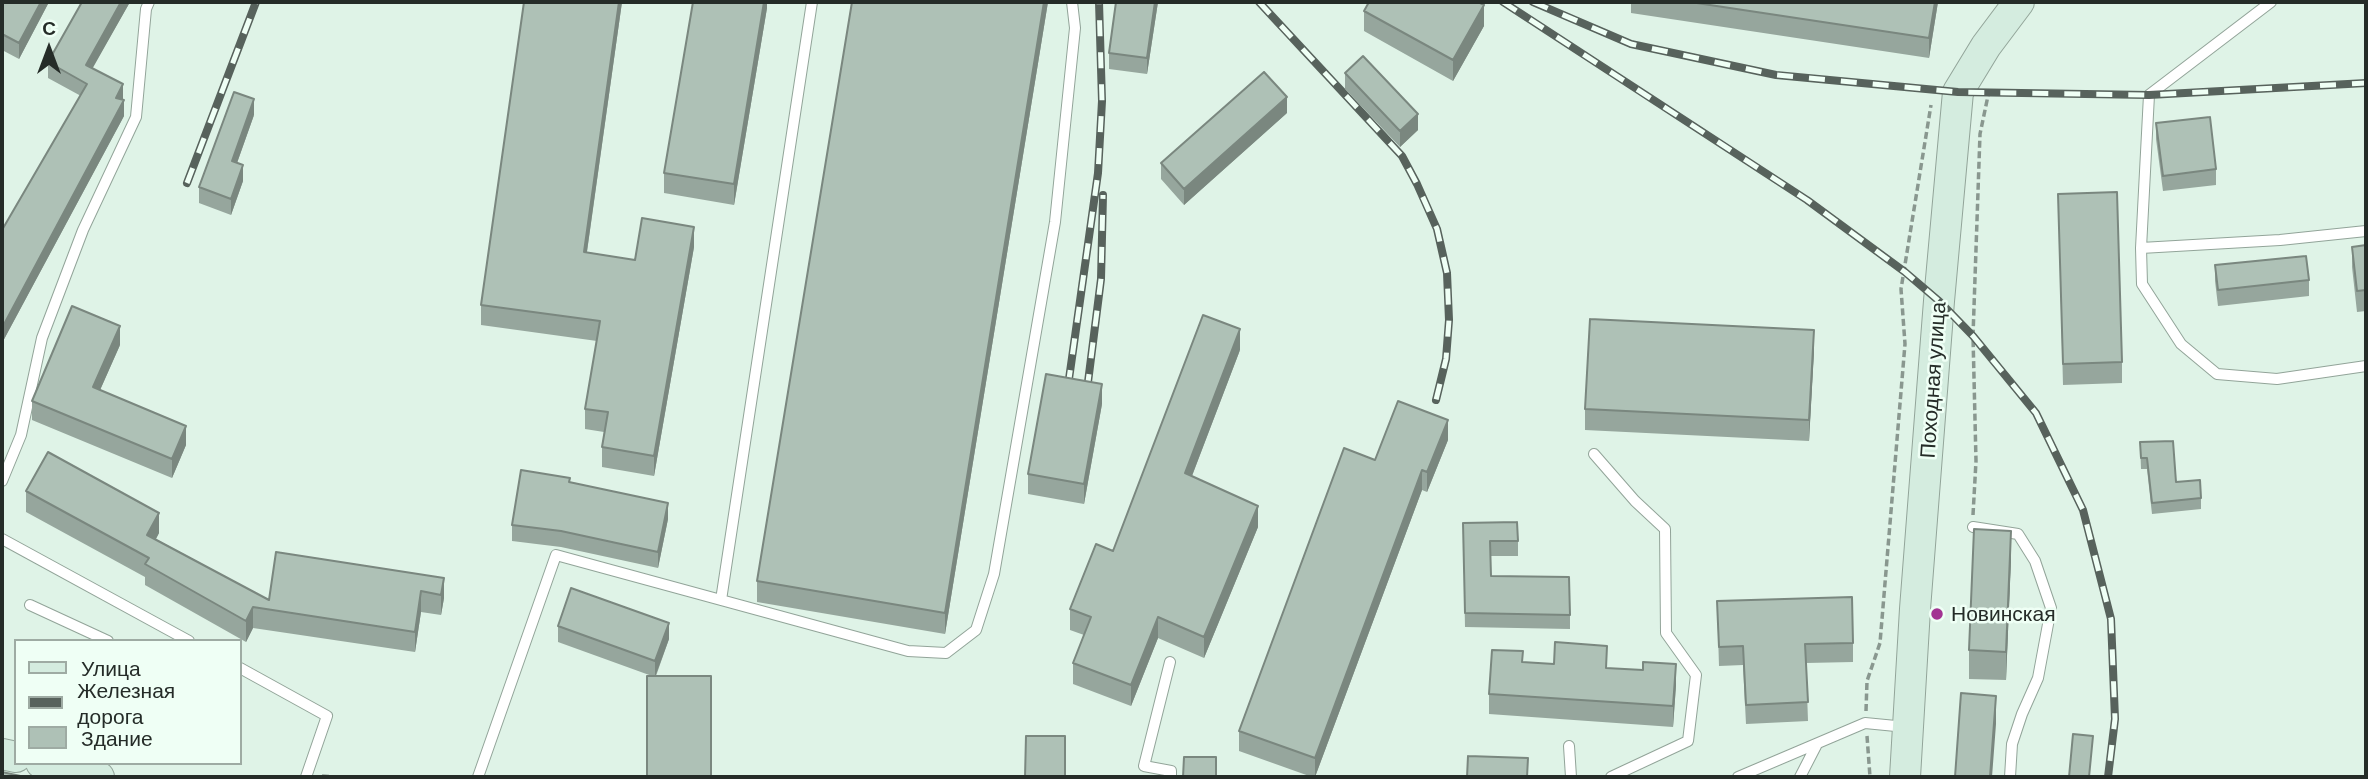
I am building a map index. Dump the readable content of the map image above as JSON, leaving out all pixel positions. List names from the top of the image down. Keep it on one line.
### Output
{"streets":{"main road":["Походная улица"]},"places":["Новинская"],"legend":["Улица","Железная дорога","Здание"],"north":"top"}
